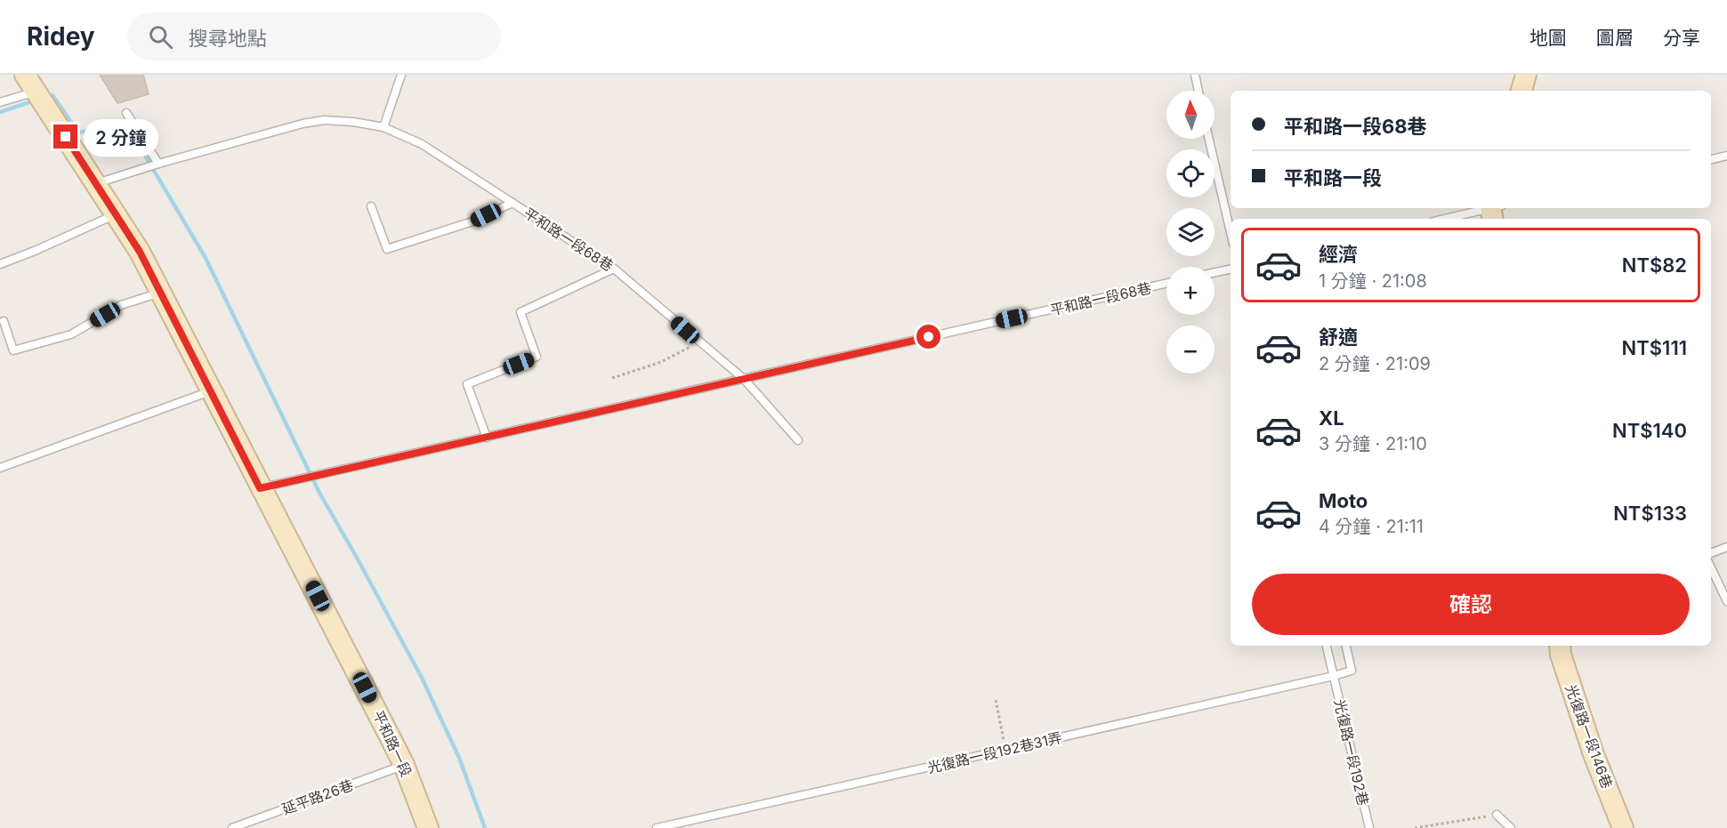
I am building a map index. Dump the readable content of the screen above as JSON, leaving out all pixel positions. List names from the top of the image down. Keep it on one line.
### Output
{"streets":{"street":["光復路一段146巷","平和路一段"],"lane":["平和路一段68巷","光復路一段192巷31弄","光復路一段192巷","延平路26巷"]},"crossings":[["平和路一段68巷","平和路一段"],["平和路一段","延平路26巷"],["光復路一段192巷31弄","光復路一段192巷"]],"north":"top","page":{"header":"Ridey","search":"搜尋地點","nav":["地圖","圖層","分享"],"map_buttons":["+","−"],"banner":["平和路一段68巷","平和路一段"],"bubble":"2 分鐘","list":[{"name":"經濟","note":"1 分鐘 · 21:08","value":"NT$82"},{"name":"舒適","note":"2 分鐘 · 21:09","value":"NT$111"},{"name":"XL","note":"3 分鐘 · 21:10","value":"NT$140"},{"name":"Moto","note":"4 分鐘 · 21:11","value":"NT$133"}],"buttons":"確認"}}
